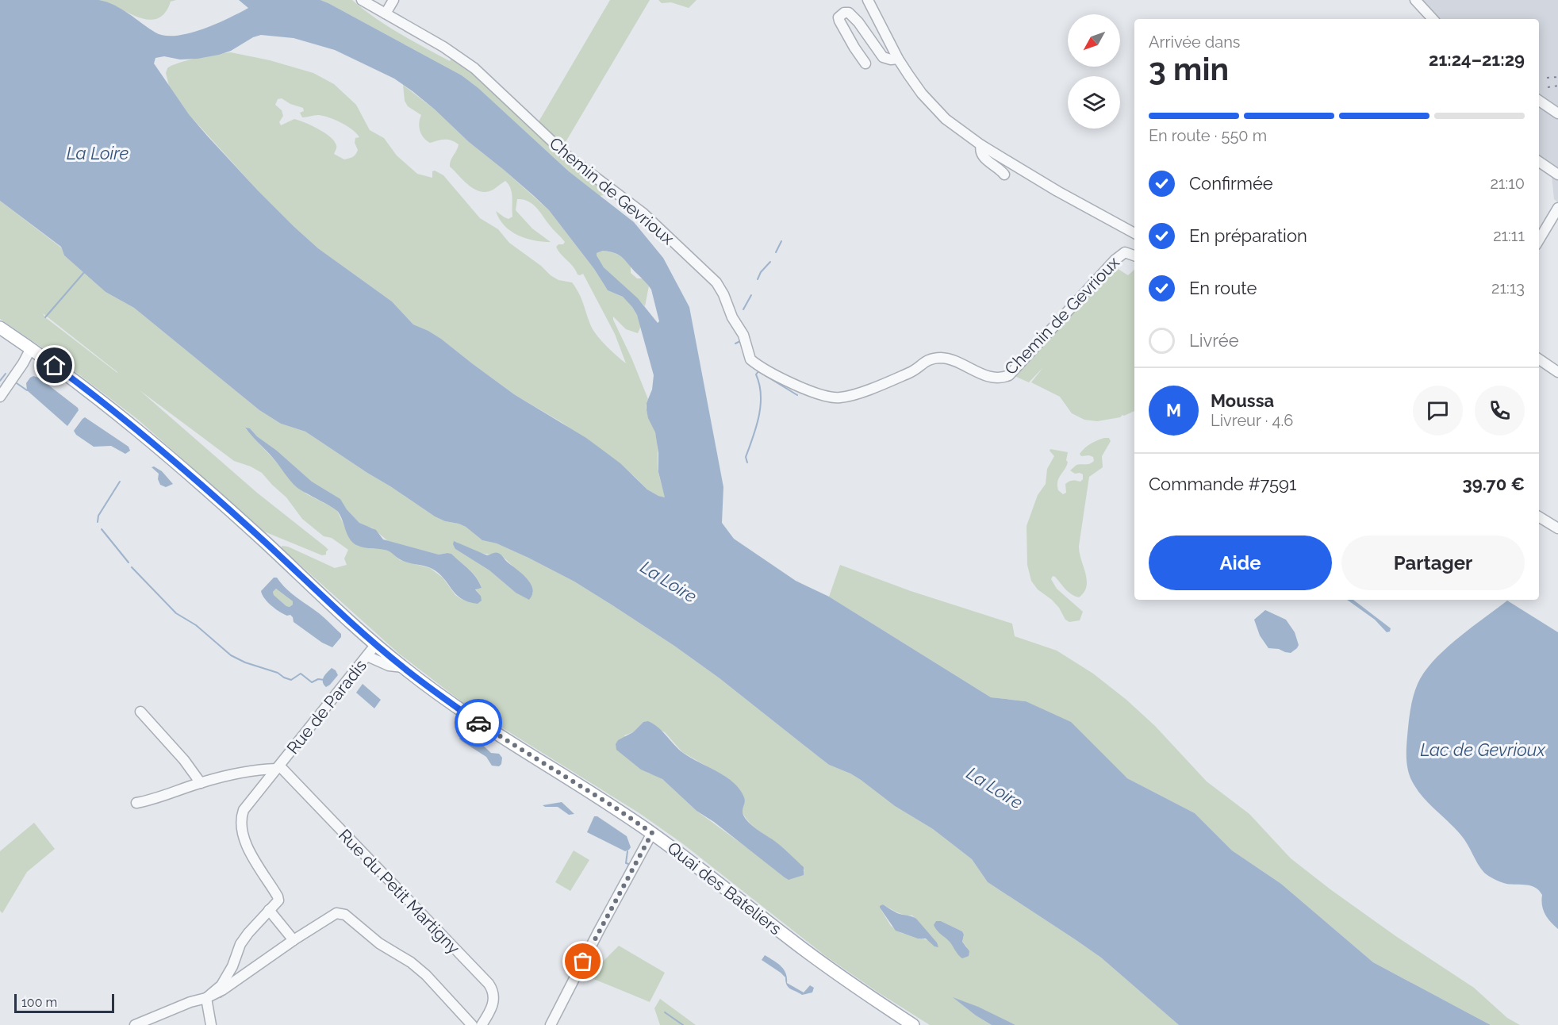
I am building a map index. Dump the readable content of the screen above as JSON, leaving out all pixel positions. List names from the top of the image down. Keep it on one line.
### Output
{"streets":{"main road":["Quai des Bateliers"],"street":["Chemin de Gevrioux","Rue de Paradis","Rue du Petit Martigny"]},"crossings":[["Rue de Paradis","Quai des Bateliers"],["Rue de Paradis","Rue du Petit Martigny"]],"water":["La Loire","Lac de Gevrioux"],"scale_bar":"100 m","north":"bottom left","page":{"heading":["3 min","Arrivée dans","21:24–21:29"],"panel":["Moussa","Livreur · 4.6","Commande #7591","39.70 €"],"bar":"En route · 550 m","list":[["Confirmée","21:10"],["En préparation","21:11"],["En route","21:13"],"Livrée"],"round":"M","buttons":["Aide","Partager"],"scale":"100 m"}}
